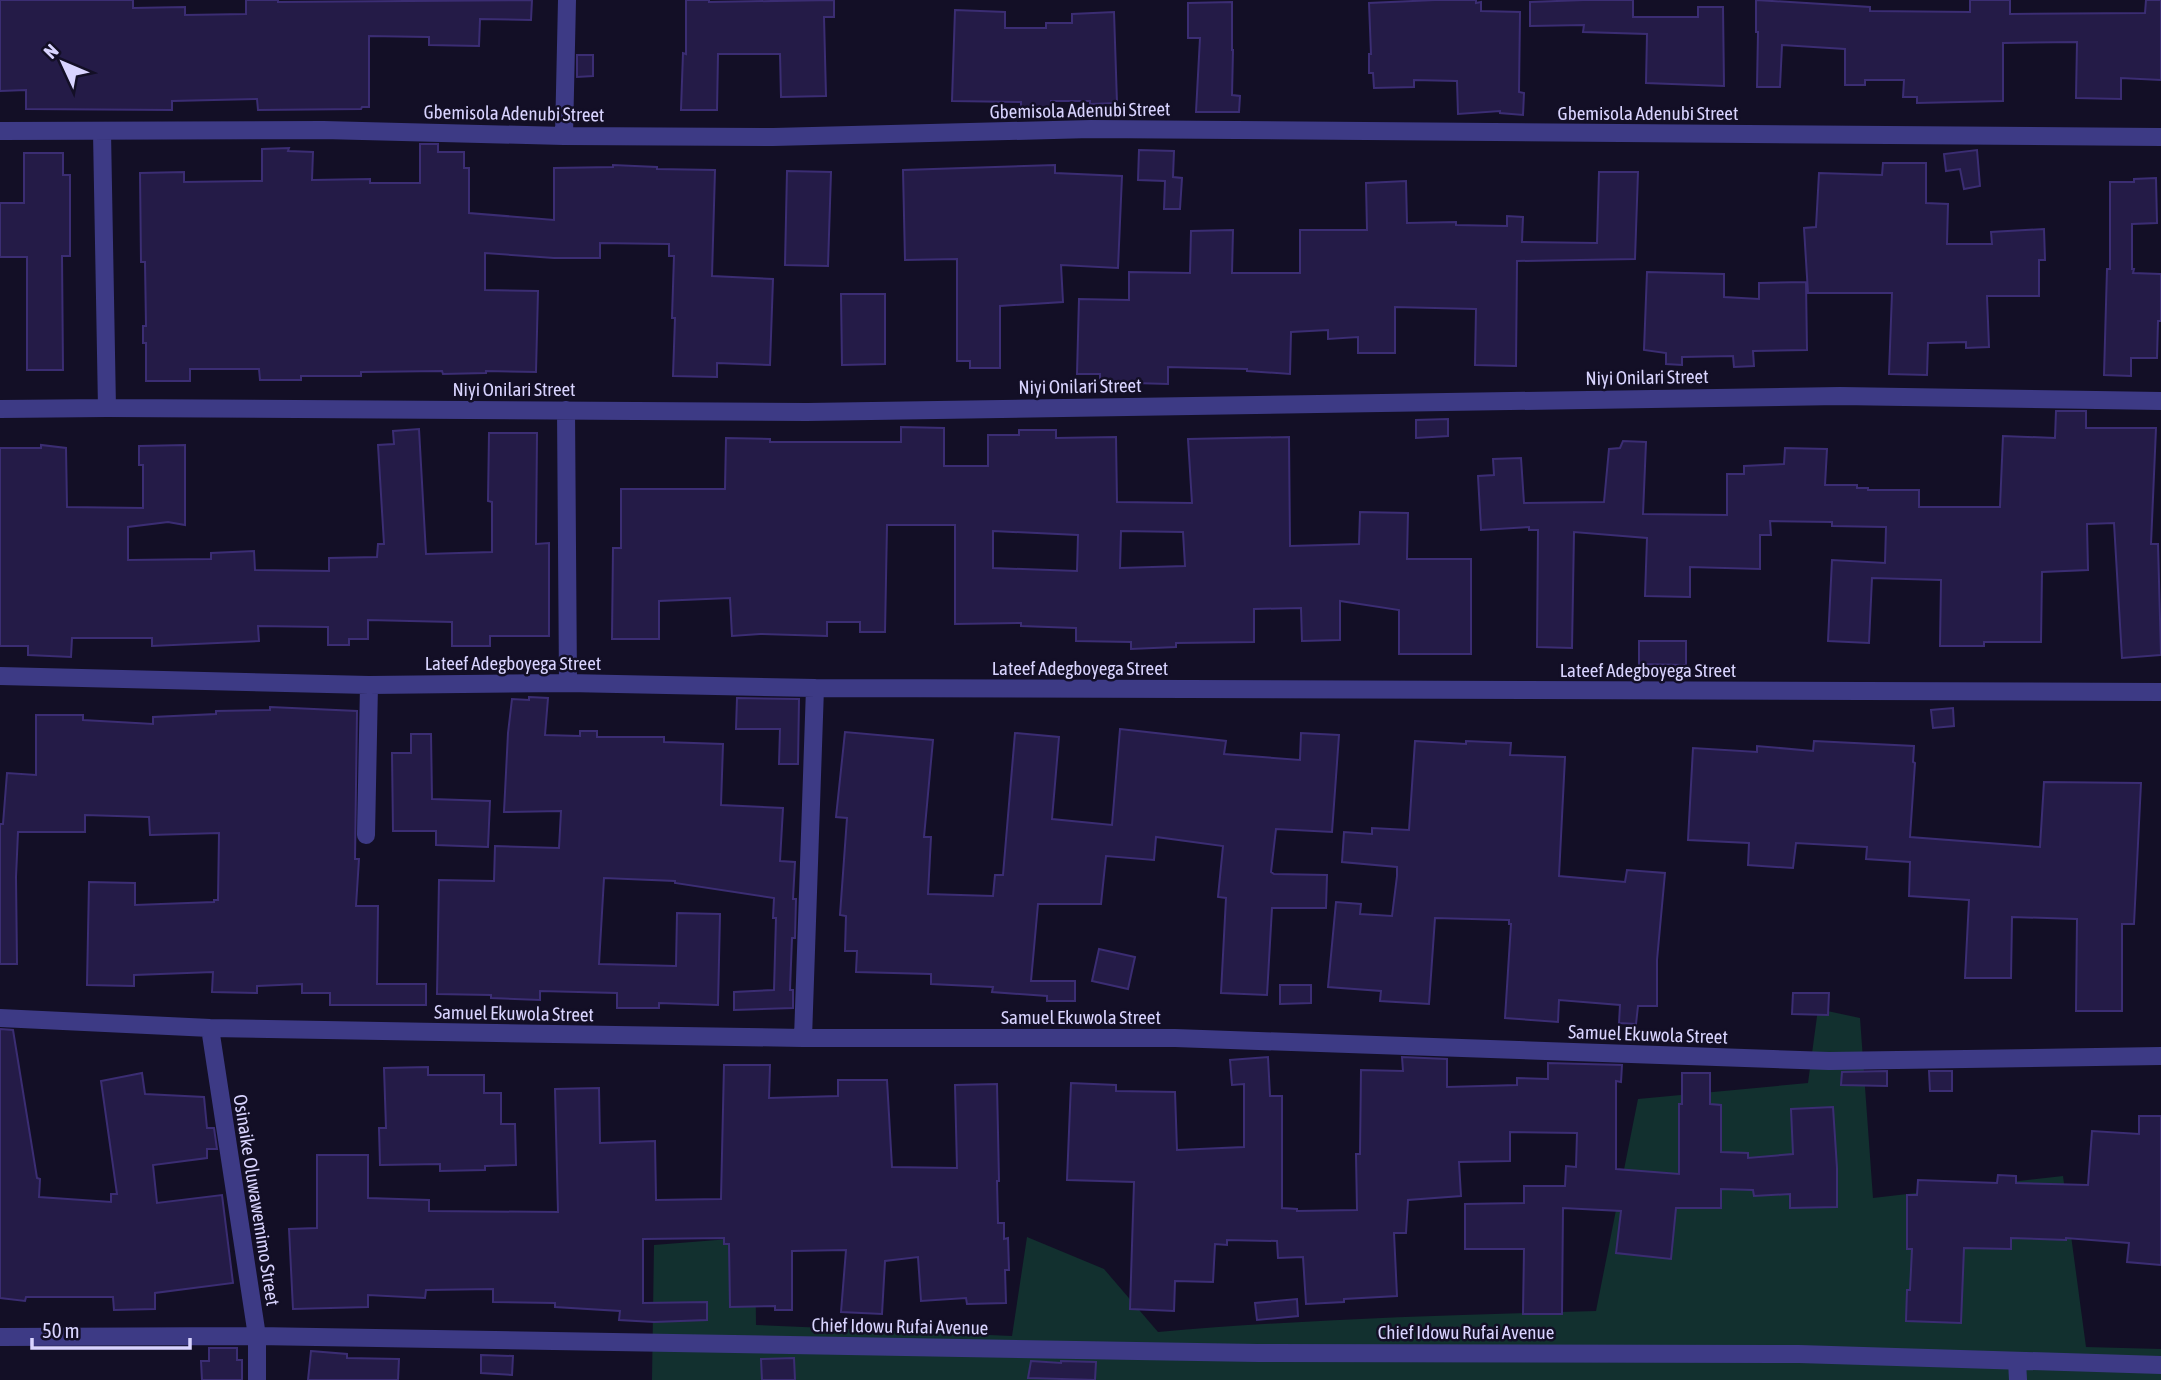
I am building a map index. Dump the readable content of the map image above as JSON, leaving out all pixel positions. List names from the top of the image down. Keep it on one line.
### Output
{"streets":{"street":["Gbemisola Adenubi Street","Niyi Onilari Street","Lateef Adegboyega Street","Samuel Ekuwola Street","Osinaike Oluwawemimo Street","Chief Idowu Rufai Avenue"]},"crossings":[["Samuel Ekuwola Street","Osinaike Oluwawemimo Street"],["Osinaike Oluwawemimo Street","Chief Idowu Rufai Avenue"]],"scale_bar":"50 m","north":"top left"}
